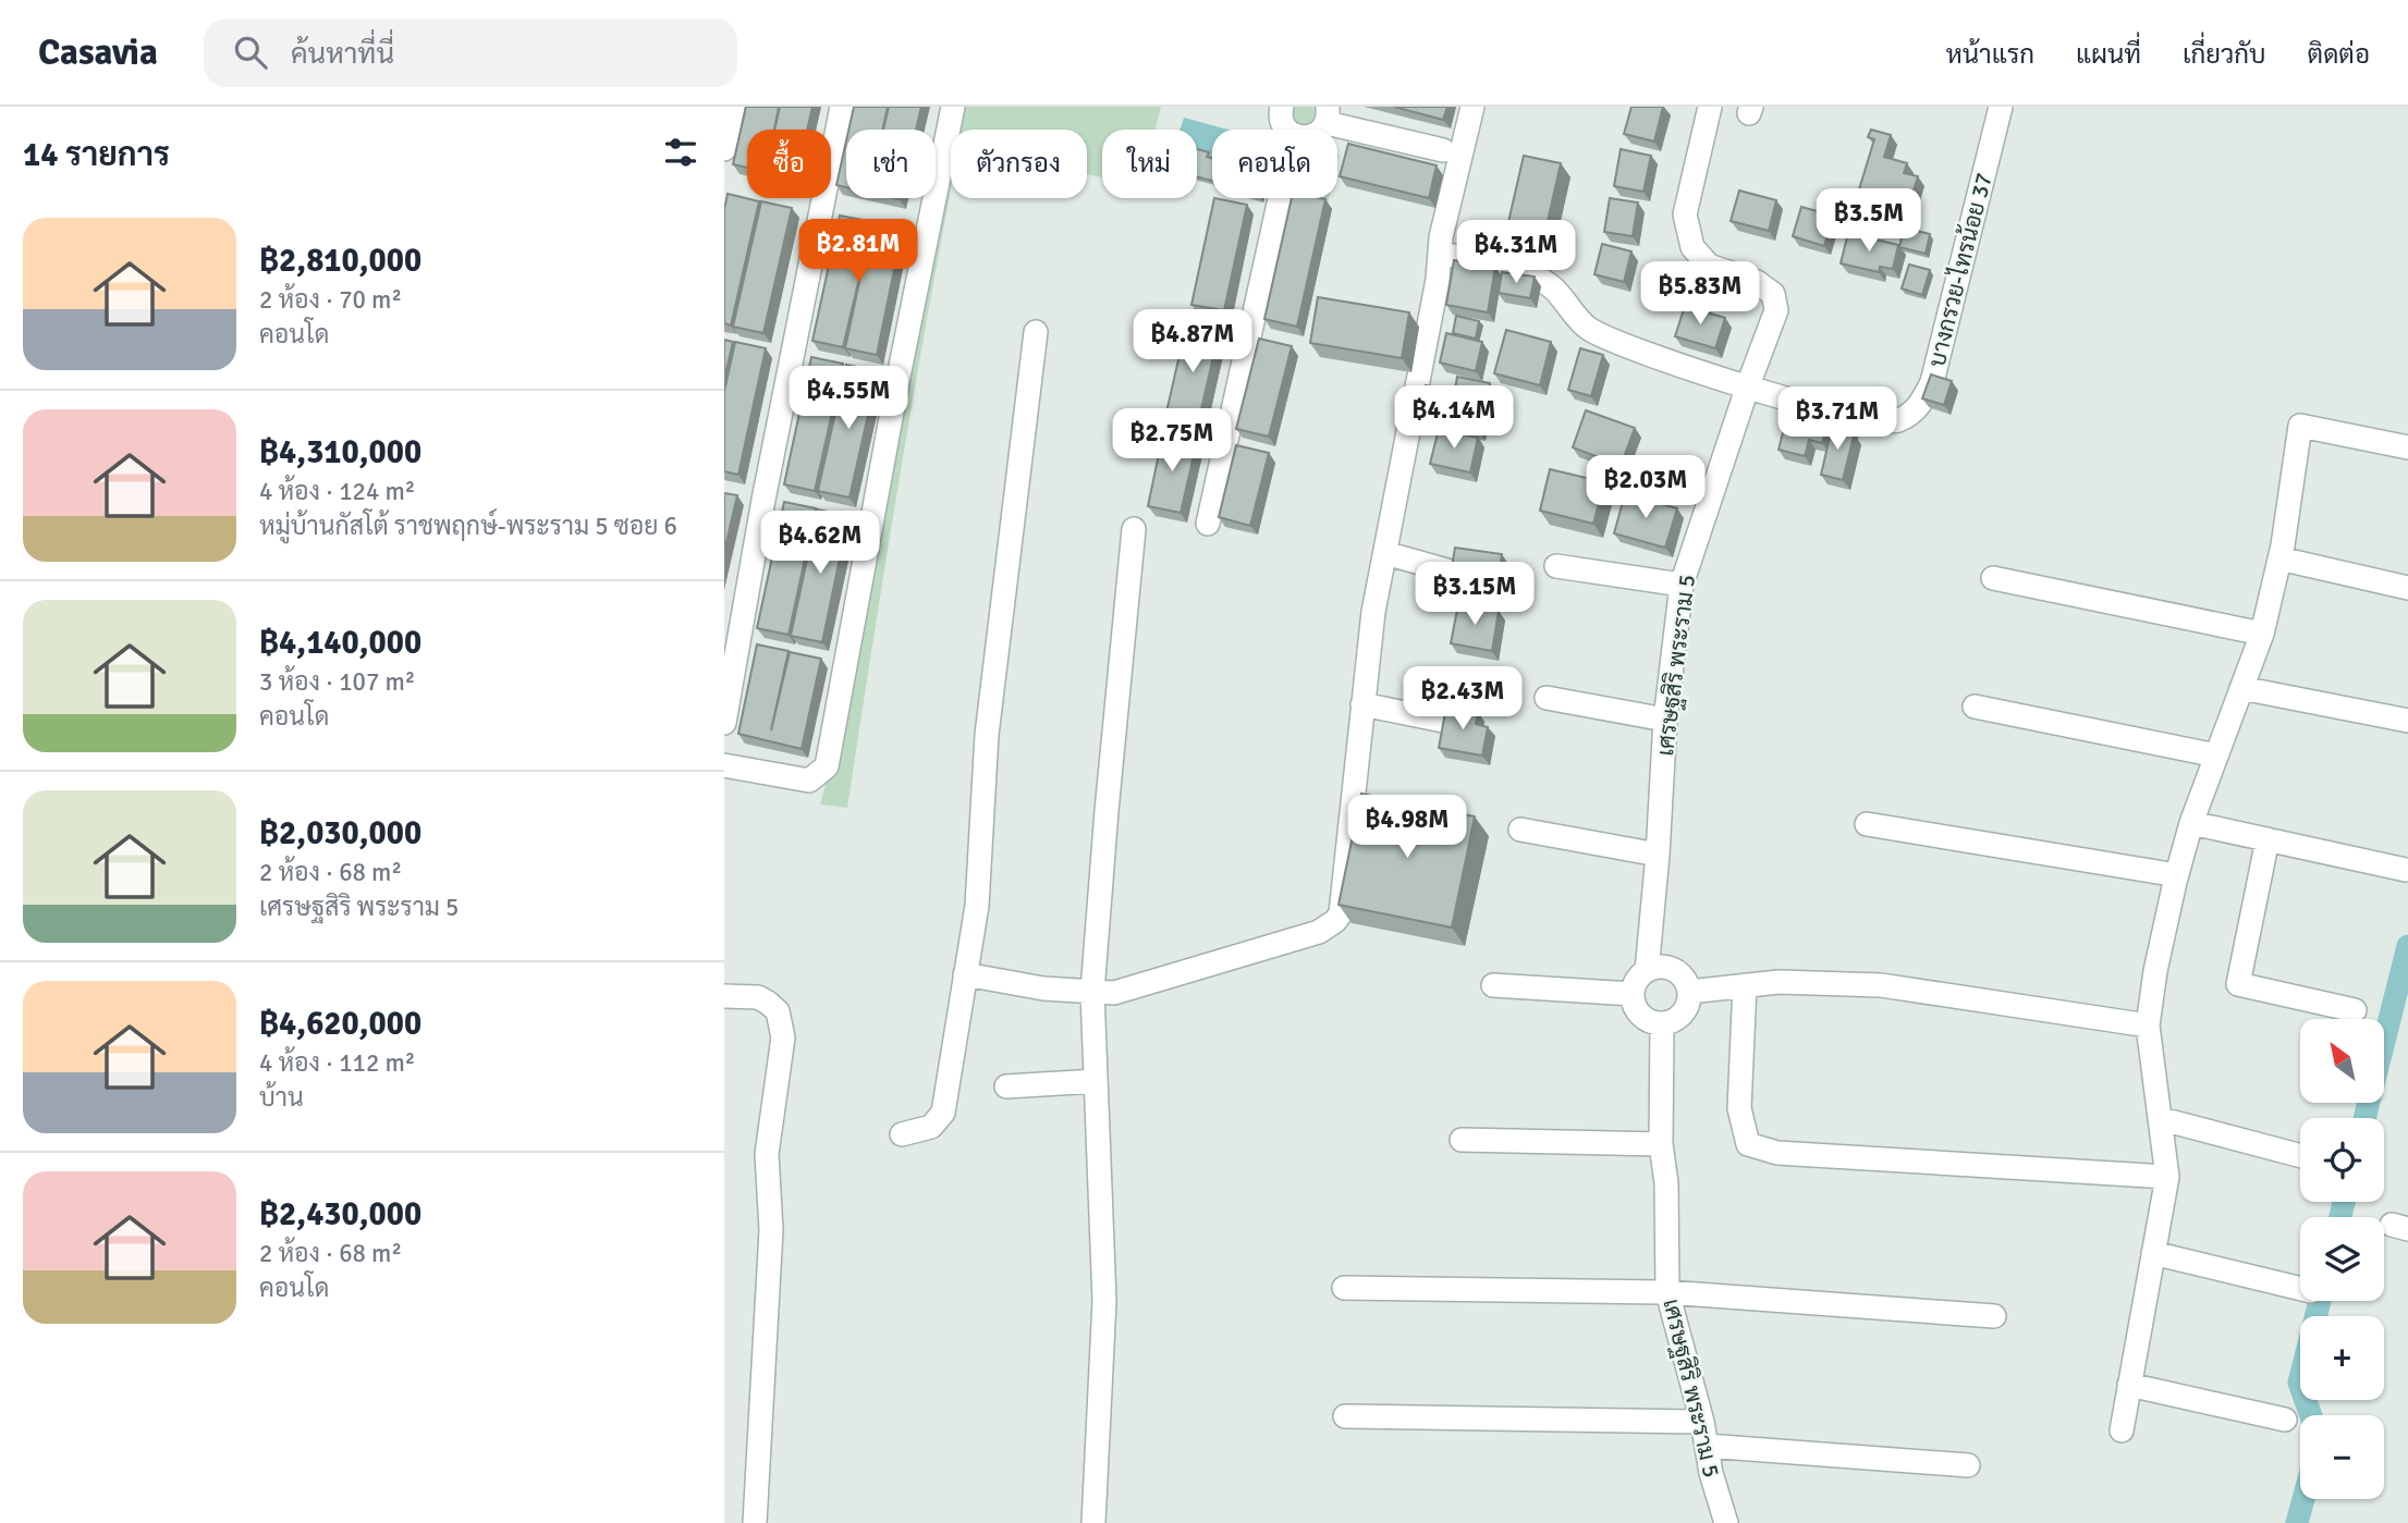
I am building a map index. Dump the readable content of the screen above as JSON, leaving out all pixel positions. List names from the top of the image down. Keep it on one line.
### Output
{"streets":{"street":["บางกรวย-ไทรน้อย 37","เศรษฐสิริ พระราม 5"]},"crossings":[["บางกรวย-ไทรน้อย 37","เศรษฐสิริ พระราม 5"]],"north":"top left","page":{"header":"Casavia","search":"ค้นหาที่นี่","nav":["หน้าแรก","แผนที่","เกี่ยวกับ","ติดต่อ"],"heading":"14 รายการ","chip":["ซื้อ","เช่า","ตัวกรอง","ใหม่","คอนโด"],"price":["฿3.5M","฿2.81M","฿4.31M","฿5.83M","฿4.87M","฿4.55M","฿4.14M","฿3.71M","฿2.75M","฿2.03M","฿4.62M","฿3.15M","฿2.43M","฿4.98M"],"list":[{"name":"฿2,810,000","note":"2 ห้อง · 70 m² · คอนโด"},{"name":"฿4,310,000","note":"4 ห้อง · 124 m² · หมู่บ้านกัสโต้ ราชพฤกษ์-พระราม 5 ซอย 6"},{"name":"฿4,140,000","note":"3 ห้อง · 107 m² · คอนโด"},{"name":"฿2,030,000","note":"2 ห้อง · 68 m² · เศรษฐสิริ พระราม 5"},{"name":"฿4,620,000","note":"4 ห้อง · 112 m² · บ้าน"},{"name":"฿2,430,000","note":"2 ห้อง · 68 m² · คอนโด"}],"map_buttons":["+","−"]}}
